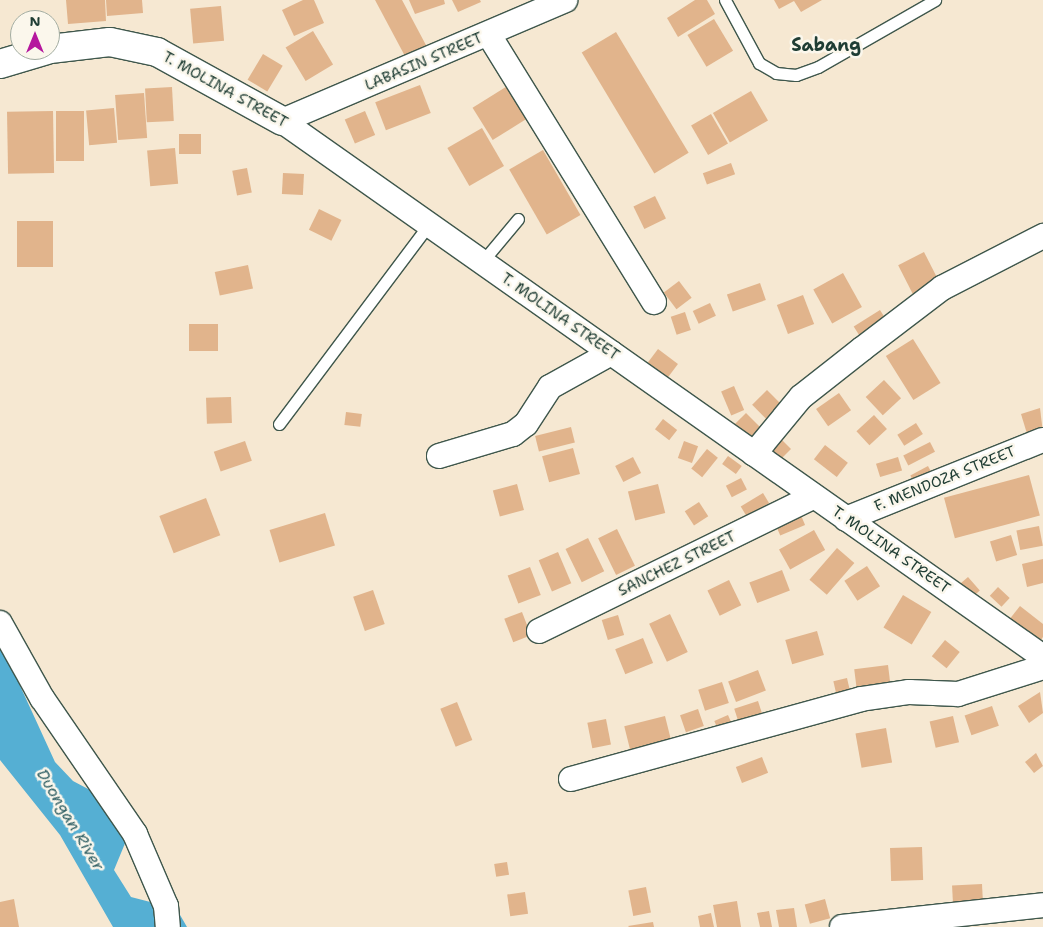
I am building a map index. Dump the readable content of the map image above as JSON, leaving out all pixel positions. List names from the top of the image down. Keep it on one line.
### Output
{"streets":{"street":["LABASIN STREET","T. MOLINA STREET","F. MENDOZA STREET","SANCHEZ STREET"]},"crossings":[["LABASIN STREET","T. MOLINA STREET"],["T. MOLINA STREET","F. MENDOZA STREET"],["T. MOLINA STREET","SANCHEZ STREET"]],"districts":["Sabang"],"water":["Duongan River"],"north":"top"}
